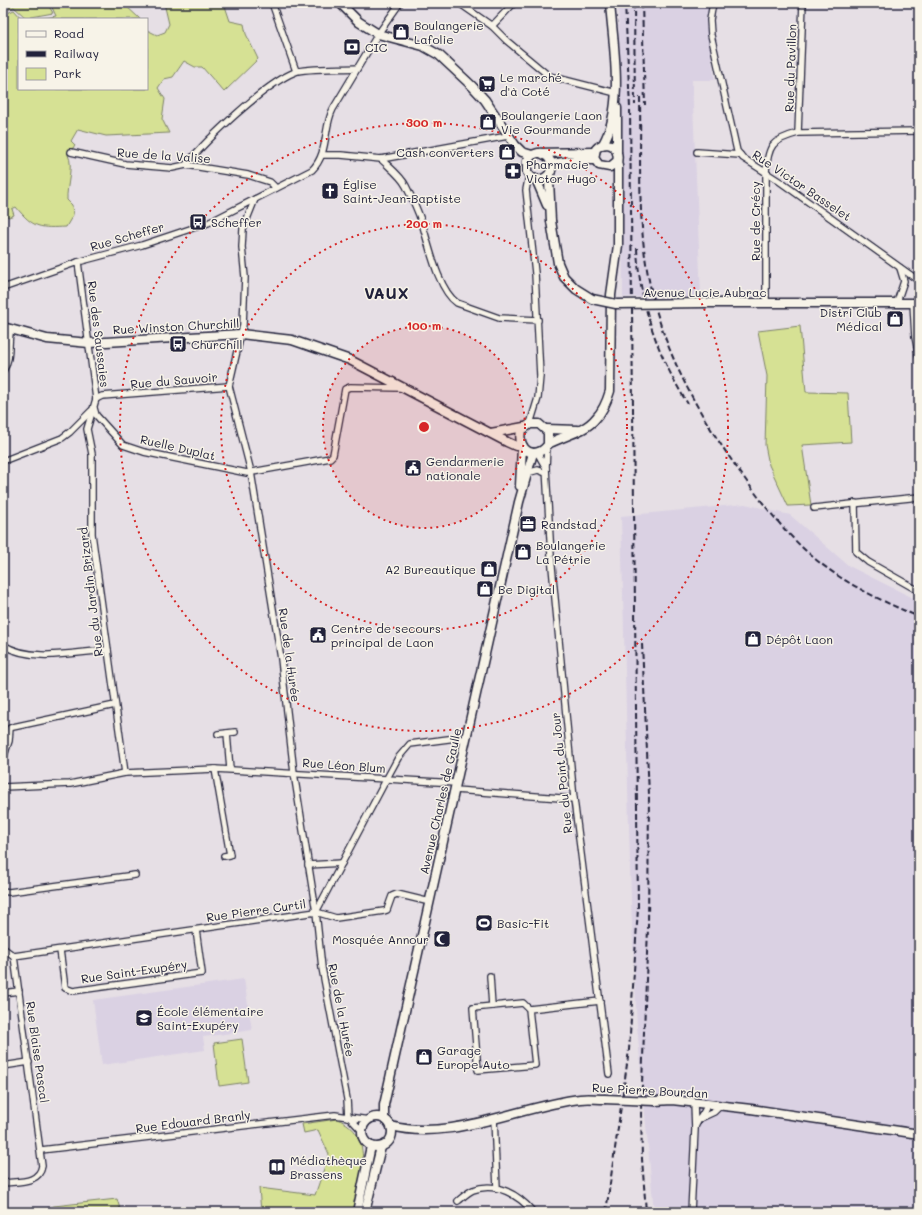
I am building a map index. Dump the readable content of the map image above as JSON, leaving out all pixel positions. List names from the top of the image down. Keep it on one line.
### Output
{"streets":{"main road":["Avenue Lucie Aubrac","Rue Winston Churchill","Avenue Charles de Gaulle","Rue Pierre Bourdan"],"street":["Rue du Pavillon","Rue de la Valise","Rue Victor Basselet","Rue de Crécy","Rue Scheffer","Rue des Saussaies","Rue du Sauvoir","Ruelle Duplat","Rue du Jardin Brizard","Rue de la Hurée","Rue Léon Blum","Rue du Point du Jour","Rue Pierre Curtil","Rue Saint-Exupéry","Rue Blaise Pascal","Rue Edouard Branly"]},"crossings":[["Rue du Pavillon","Rue de Crécy"],["Rue de la Valise","Rue Scheffer"],["Rue Victor Basselet","Rue de Crécy"],["Rue de Crécy","Avenue Lucie Aubrac"],["Rue Scheffer","Rue des Saussaies"],["Rue Scheffer","Rue de la Hurée"],["Rue Winston Churchill","Rue des Saussaies"],["Rue Winston Churchill","Ruelle Duplat"],["Rue Winston Churchill","Rue de la Hurée"],["Rue Winston Churchill","Rue du Point du Jour"],["Rue des Saussaies","Rue du Sauvoir"],["Rue des Saussaies","Ruelle Duplat"],["Rue des Saussaies","Rue du Jardin Brizard"],["Rue du Sauvoir","Rue de la Hurée"],["Ruelle Duplat","Rue du Jardin Brizard"],["Ruelle Duplat","Rue de la Hurée"],["Rue du Jardin Brizard","Rue Léon Blum"],["Rue de la Hurée","Rue Léon Blum"],["Rue de la Hurée","Rue Pierre Curtil"],["Rue de la Hurée","Rue Edouard Branly"],["Rue Léon Blum","Rue du Point du Jour"],["Rue Léon Blum","Avenue Charles de Gaulle"],["Rue Léon Blum","Rue Pierre Curtil"],["Avenue Charles de Gaulle","Rue Pierre Curtil"],["Avenue Charles de Gaulle","Rue Pierre Bourdan"],["Avenue Charles de Gaulle","Rue Edouard Branly"],["Rue Pierre Curtil","Rue Saint-Exupéry"],["Rue Pierre Curtil","Rue Blaise Pascal"],["Rue Blaise Pascal","Rue Edouard Branly"],["Rue Pierre Bourdan","Rue Edouard Branly"]],"districts":["VAUX"],"places":{"shop":["Boulangerie Lafolie","Boulangerie Laon Vie Gourmande","Cash converters","Distri Club Médical","Boulangerie La Pétrie","A2 Bureautique","Be Digital","Dépôt Laon","Garage Europe Auto"],"bank":["CIC"],"supermarket":["Le marché d'à Coté"],"pharmacy":["Pharmacie Victor Hugo"],"church":["Église Saint-Jean-Baptiste"],"bus stop":["Scheffer","Churchill"],"public building":["Gendarmerie nationale","Centre de secours principal de Laon"],"office":["Randstad"],"sports":["Basic-Fit"],"mosque":["Mosquée Annour"],"school or university":["École élémentaire Saint-Exupéry"],"library":["Médiathèque Brassens"]},"legend":["Road","Railway","Park"],"rings":["300 m","200 m","100 m"]}
